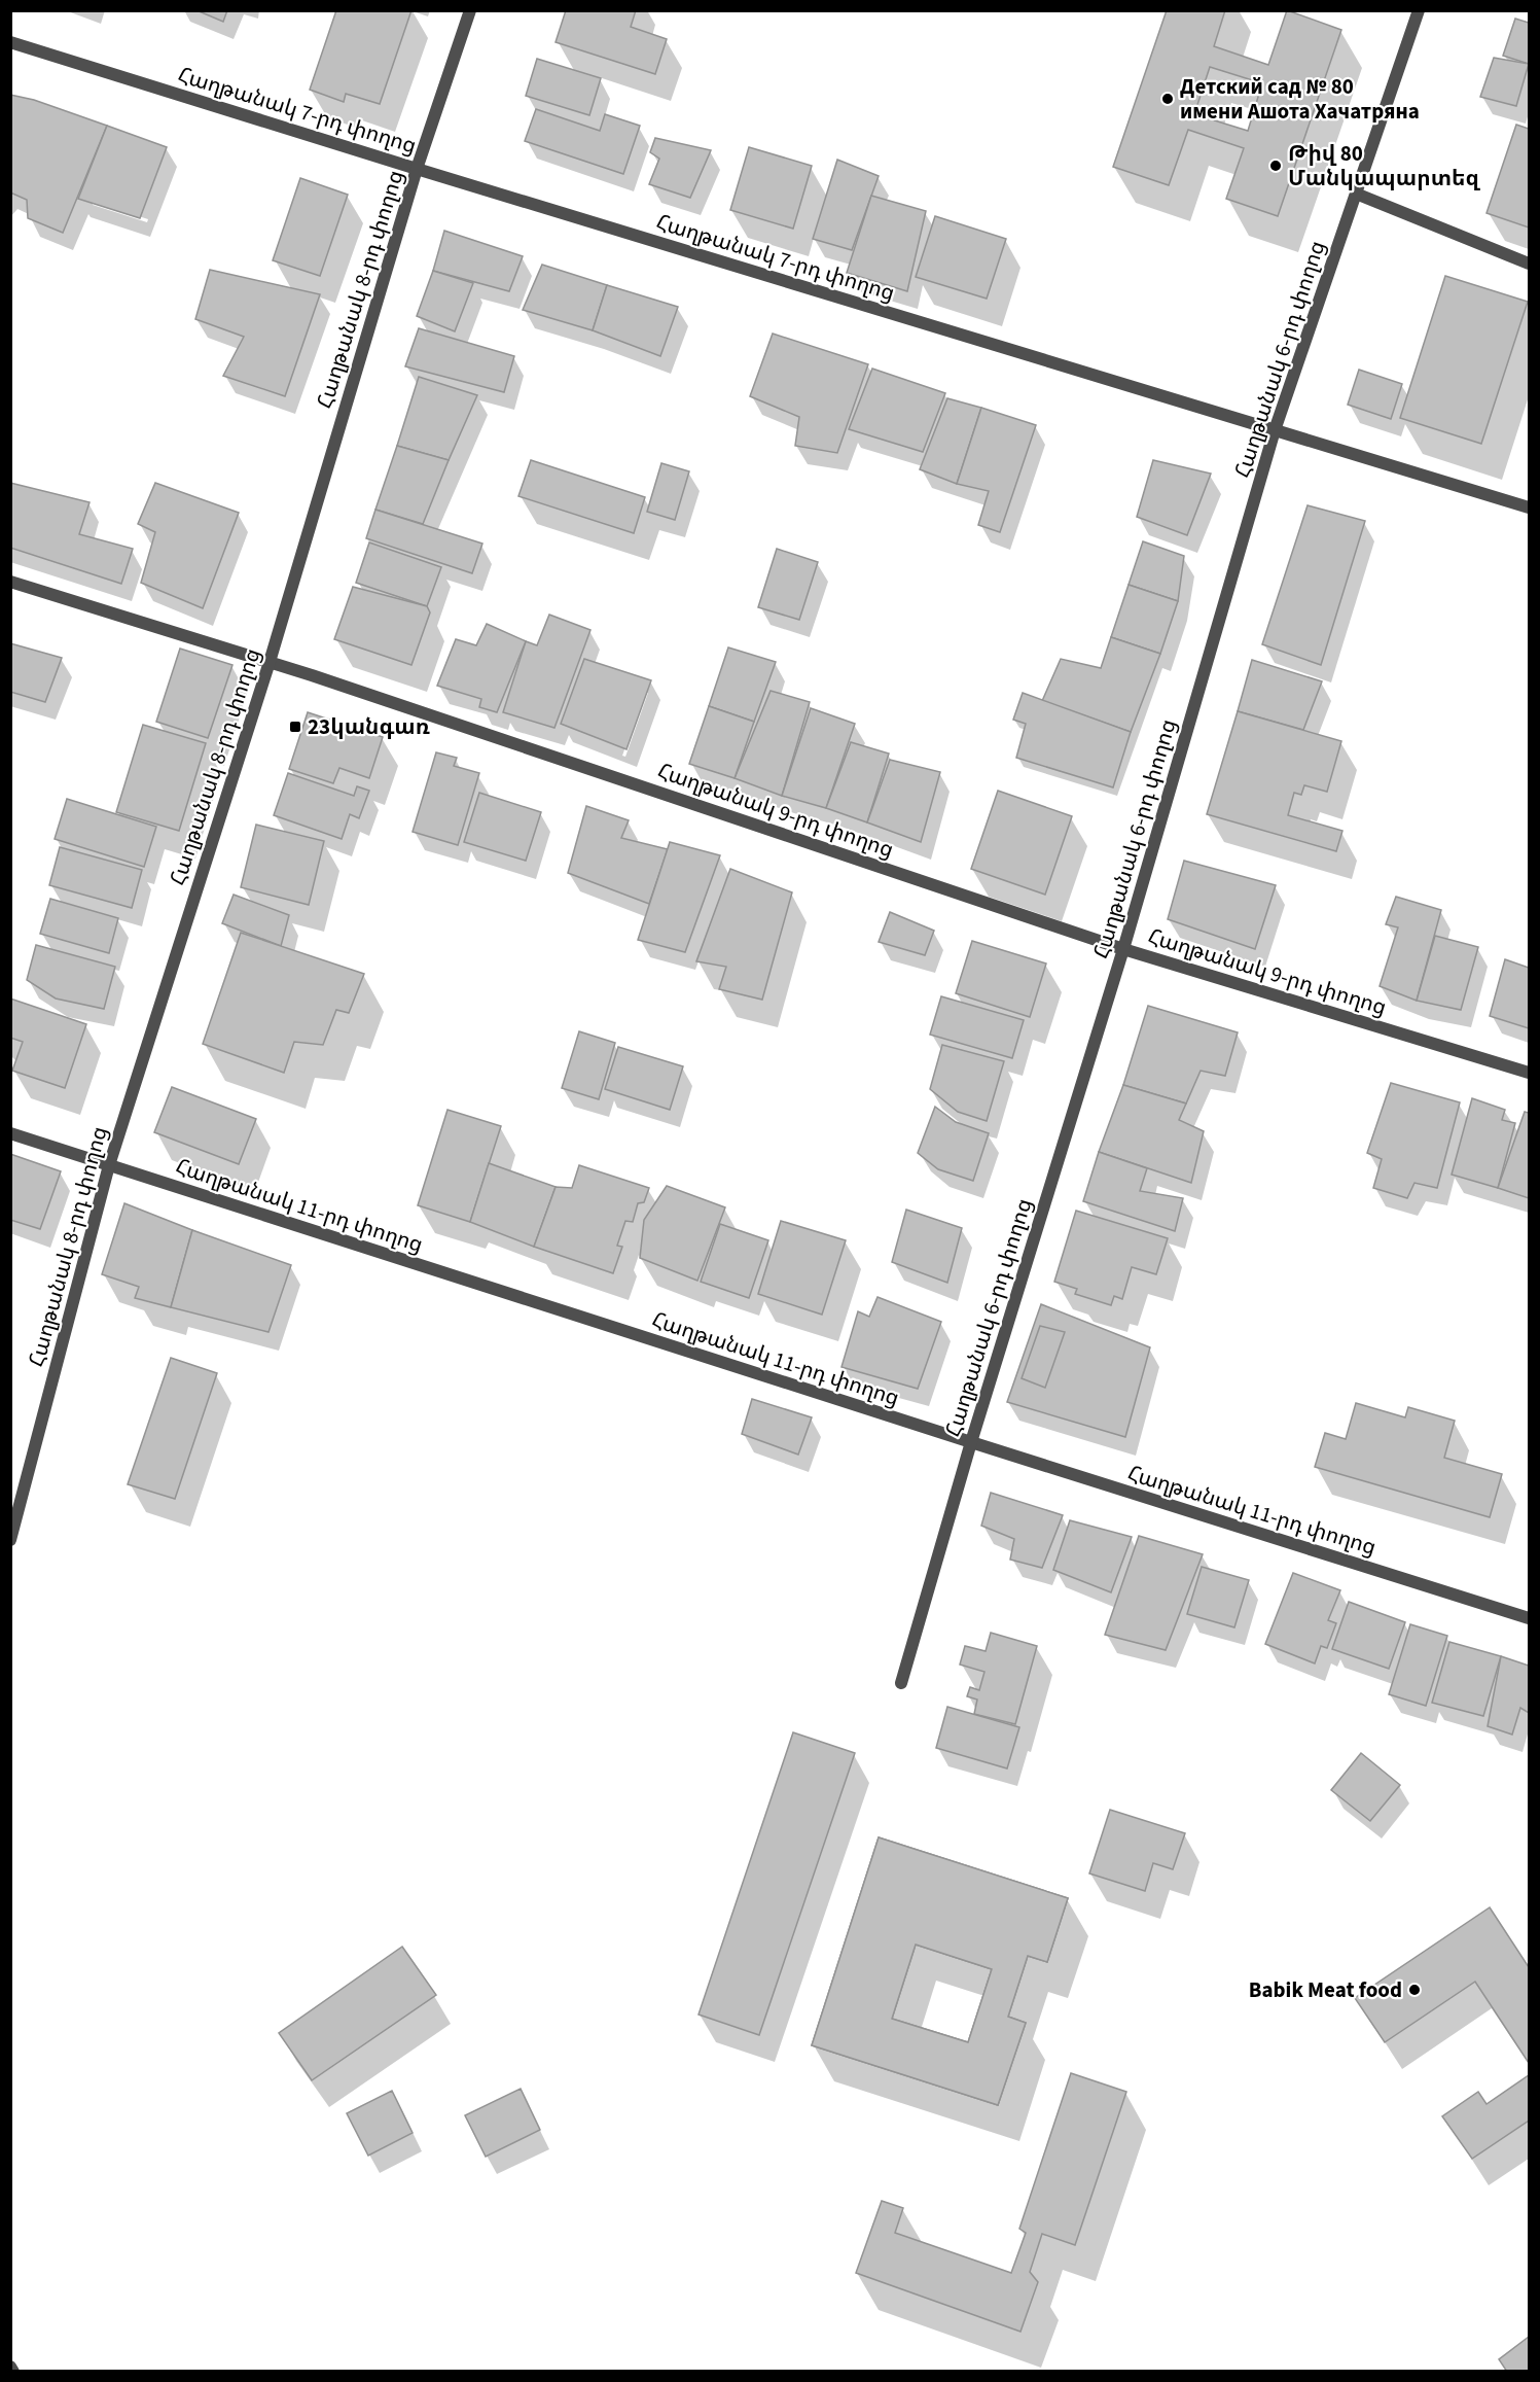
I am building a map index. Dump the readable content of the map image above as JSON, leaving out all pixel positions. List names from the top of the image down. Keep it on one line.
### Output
{"streets":{"street":["Հաղթանակ 7-րդ փողոց","Հաղթանակ 8-րդ փողոց","Հաղթանակ 6-րդ փողոց","Հաղթանակ 9-րդ փողոց","Հաղթանակ 11-րդ փողոց"]},"crossings":[["Հաղթանակ 7-րդ փողոց","Հաղթանակ 8-րդ փողոց"],["Հաղթանակ 7-րդ փողոց","Հաղթանակ 6-րդ փողոց"],["Հաղթանակ 8-րդ փողոց","Հաղթանակ 9-րդ փողոց"],["Հաղթանակ 8-րդ փողոց","Հաղթանակ 11-րդ փողոց"],["Հաղթանակ 6-րդ փողոց","Հաղթանակ 9-րդ փողոց"],["Հաղթանակ 6-րդ փողոց","Հաղթանակ 11-րդ փողոց"]],"places":{"other":["Детский сад № 80 имени Ашота Хачатряна","Թիվ 80 Մանկապարտեզ","Babik Meat food"],"transit":["23կանգառ"]}}
